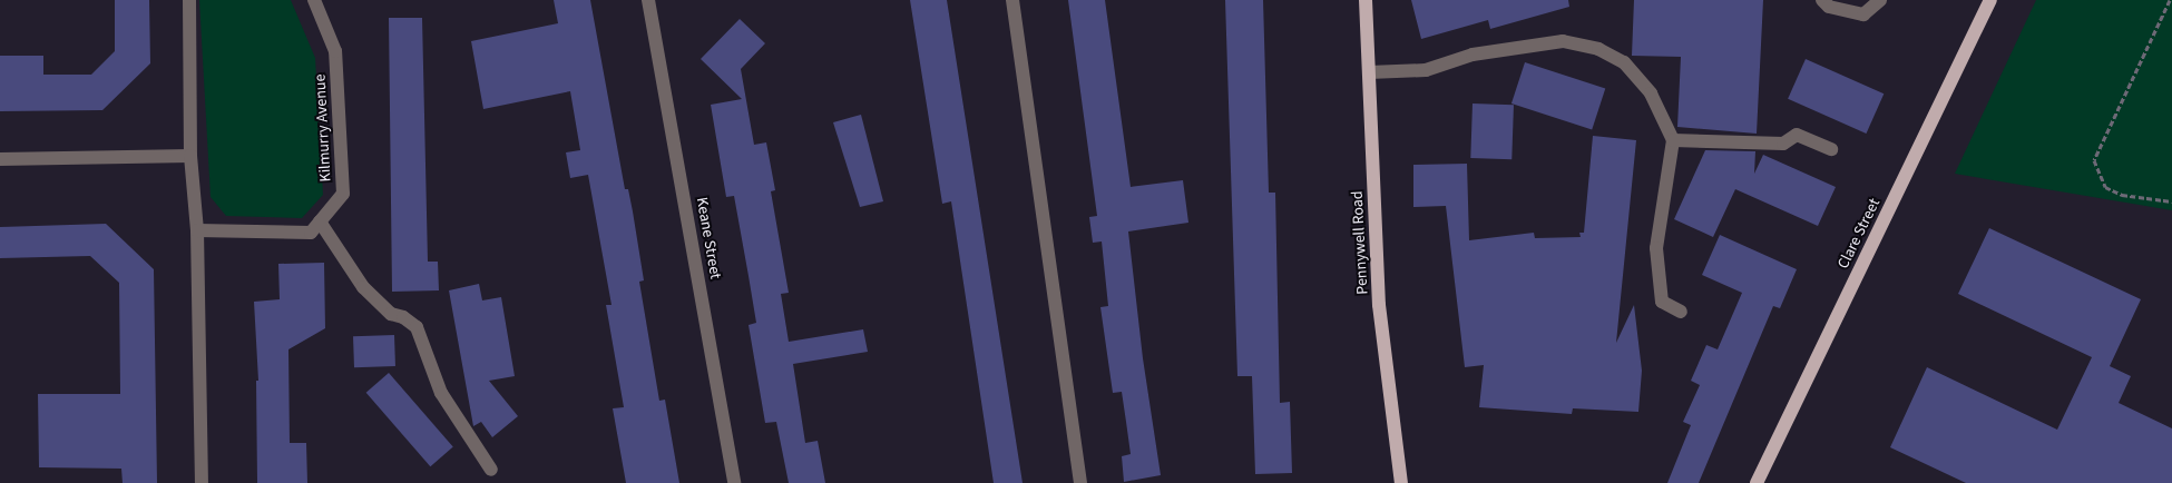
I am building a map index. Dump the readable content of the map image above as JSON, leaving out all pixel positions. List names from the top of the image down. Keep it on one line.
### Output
{"streets":{"main road":["Clare Street","Pennywell Road"],"street":["Kilmurry Avenue","Keane Street"]}}
